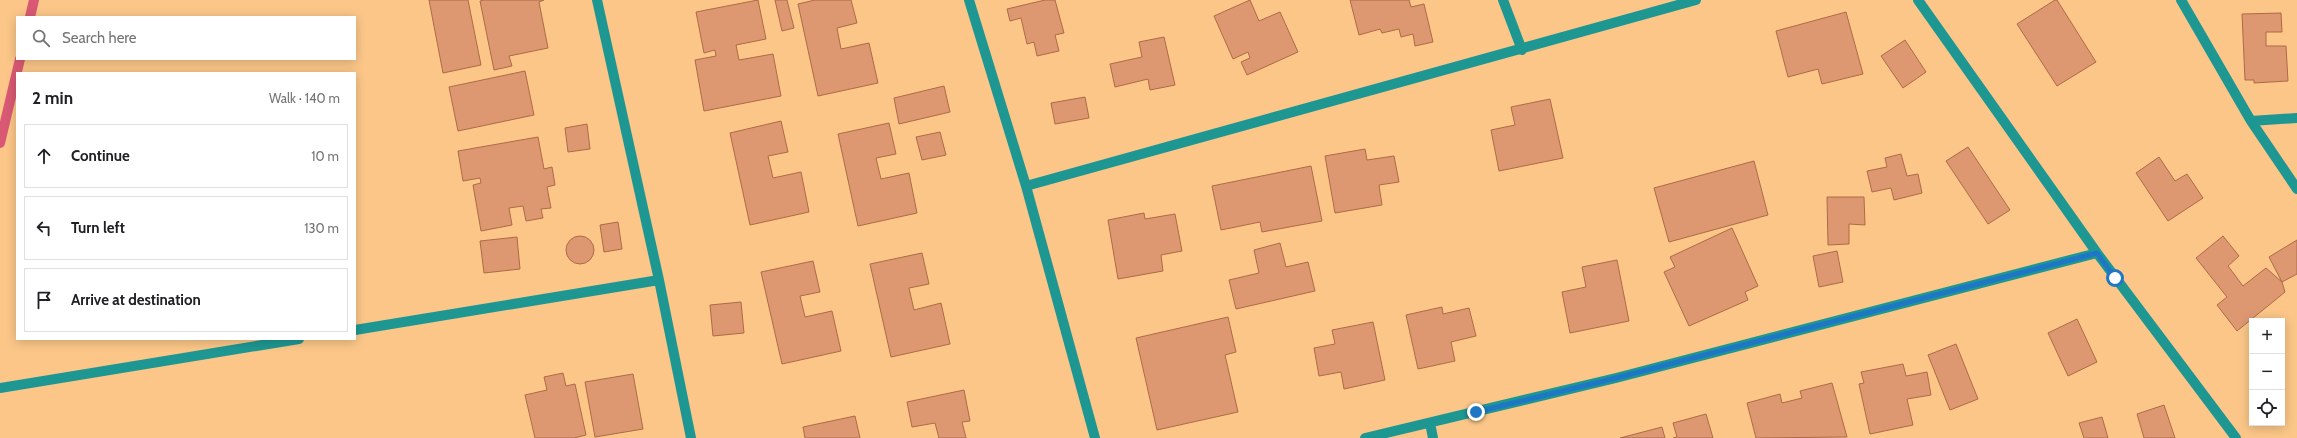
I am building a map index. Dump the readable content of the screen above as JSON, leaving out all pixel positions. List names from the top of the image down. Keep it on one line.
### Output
{"page":{"search":"Search here","heading":["2 min","Walk · 140 m"],"list":[["Continue","10 m"],["Turn left","130 m"],"Arrive at destination"],"map_buttons":["+","−"]}}
